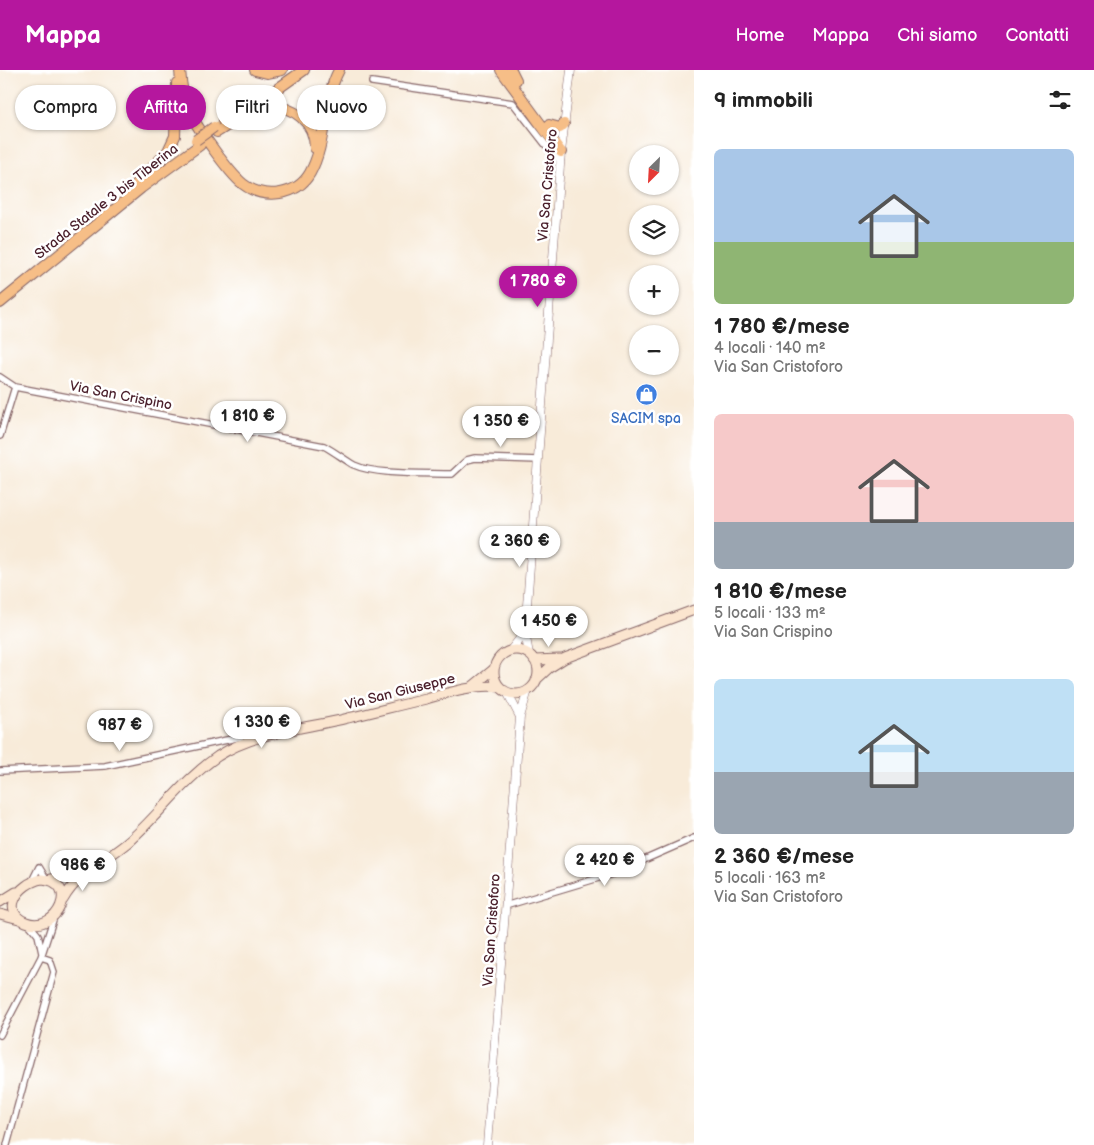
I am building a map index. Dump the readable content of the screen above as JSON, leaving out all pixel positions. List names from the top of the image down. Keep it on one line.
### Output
{"streets":{"highway":["Strada Statale 3 bis Tiberina"],"main road":["Via San Giuseppe"],"street":["Via San Cristoforo","Via San Crispino"]},"crossings":[["Via San Cristoforo","Via San Crispino"],["Via San Cristoforo","Via San Giuseppe"]],"places":{"shop":["SACIM spa"]},"north":"bottom left","page":{"header":"Mappa","nav":["Home","Mappa","Chi siamo","Contatti"],"heading":"9 immobili","chip":["Compra","Affitta","Filtri","Nuovo"],"list":[{"name":"1 780 €/mese","note":"4 locali · 140 m² · Via San Cristoforo"},{"name":"1 810 €/mese","note":"5 locali · 133 m² · Via San Crispino"},{"name":"2 360 €/mese","note":"5 locali · 163 m² · Via San Cristoforo"}],"map_buttons":["+","−"],"price":["1 780 €","1 810 €","1 350 €","2 360 €","1 450 €","1 330 €","987 €","2 420 €","986 €"]}}
